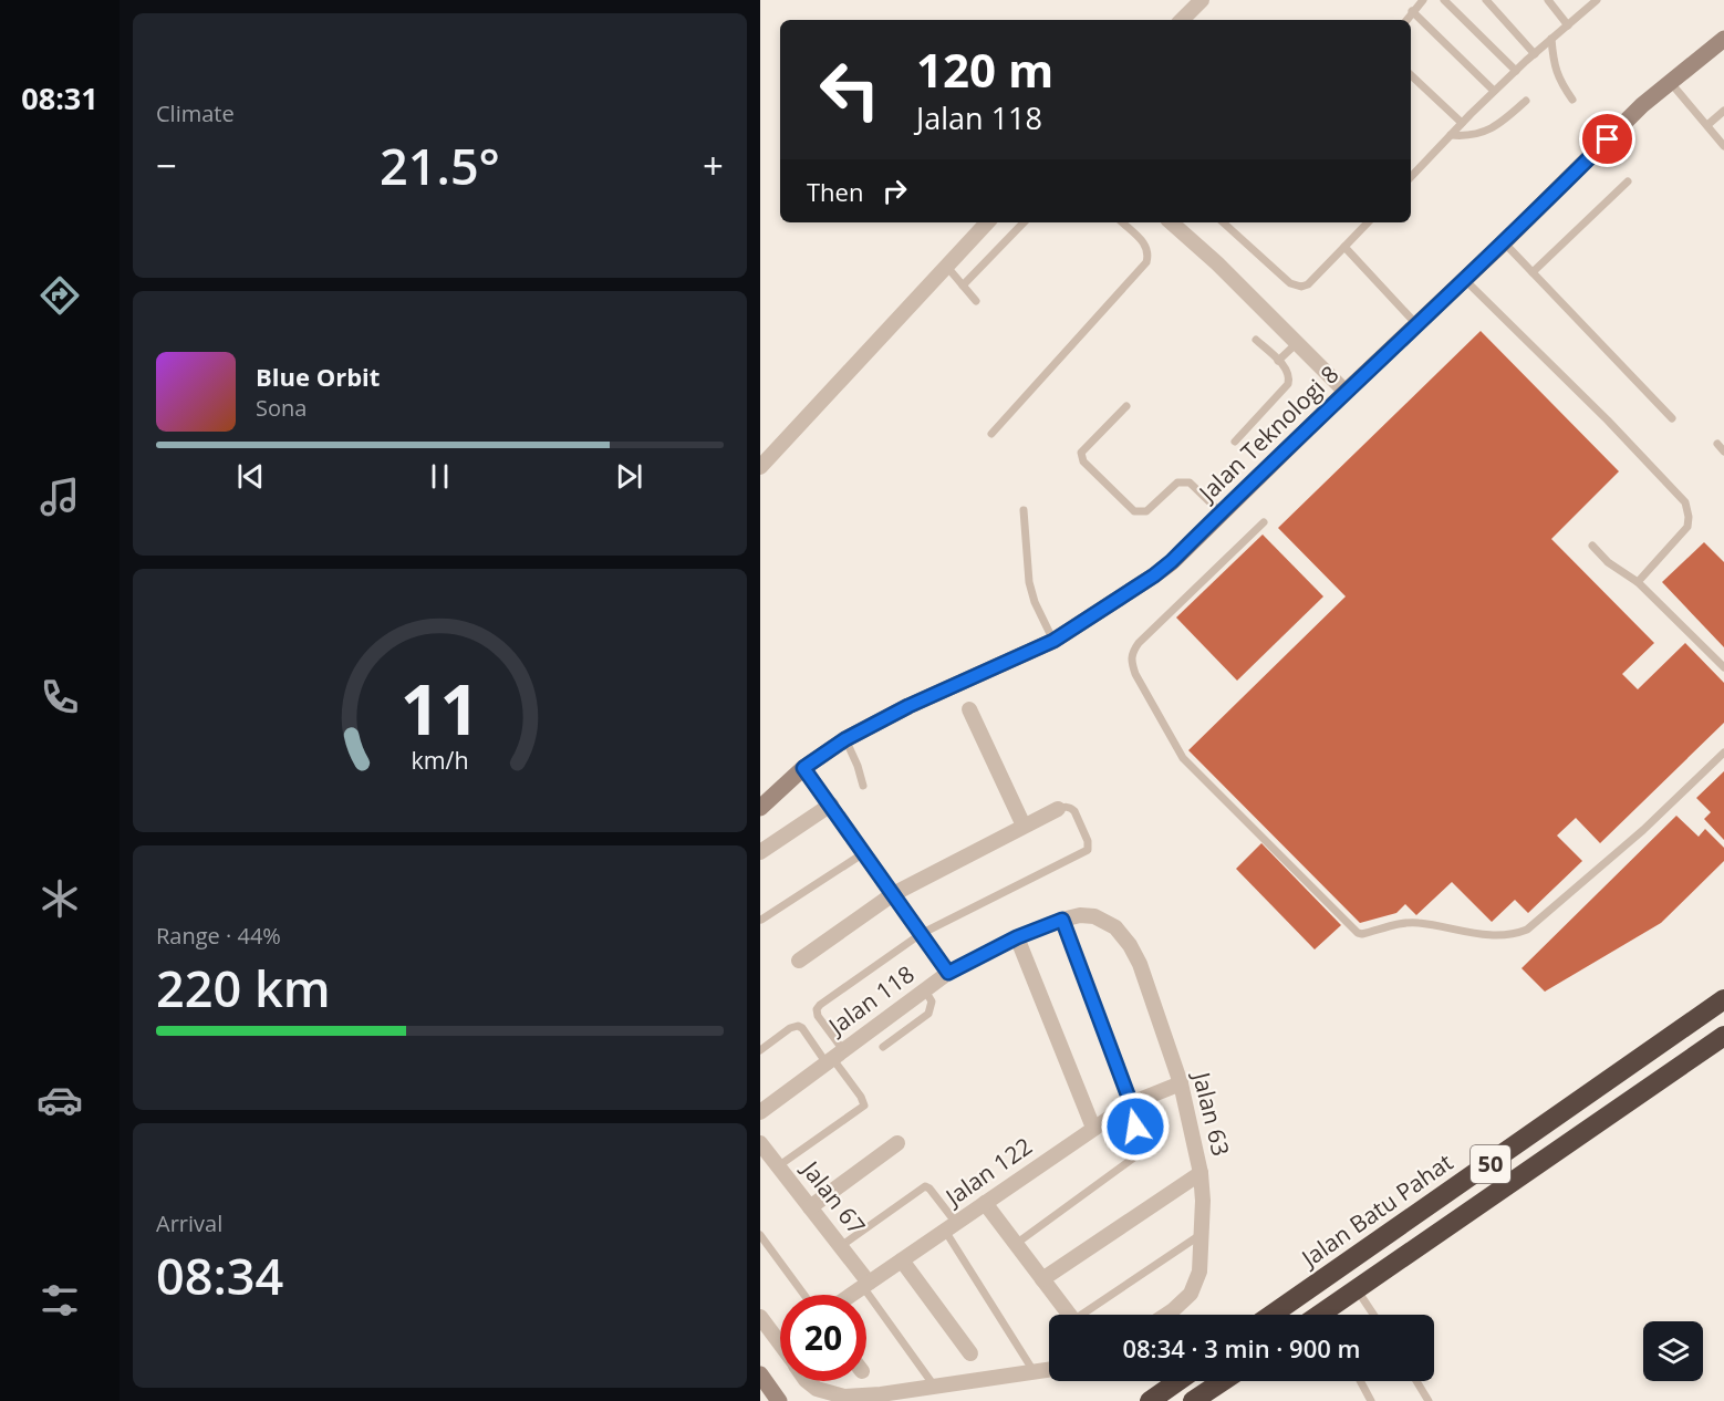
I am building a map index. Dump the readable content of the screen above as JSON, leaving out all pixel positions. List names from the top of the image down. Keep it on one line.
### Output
{"streets":{"highway":["50","Jalan Batu Pahat"],"street":["Jalan Teknologi 8","Jalan 118","Jalan 63","Jalan 122","Jalan 67"]},"crossings":[["Jalan 118","Jalan 63"],["Jalan 63","Jalan 122"],["Jalan 122","Jalan 67"]],"page":{"tabs":"08:31","tile":["Climate",["Range · 44%","220 km"],["Arrival","08:34"]],"turn":["120 m","Jalan 118"],"heat":["−","21.5°","+"],"then":"Then","song":["Blue Orbit","Sona"],"limit":"20","trip":"08:34 · 3 min · 900 m","gauge":["11","km/h"]}}
